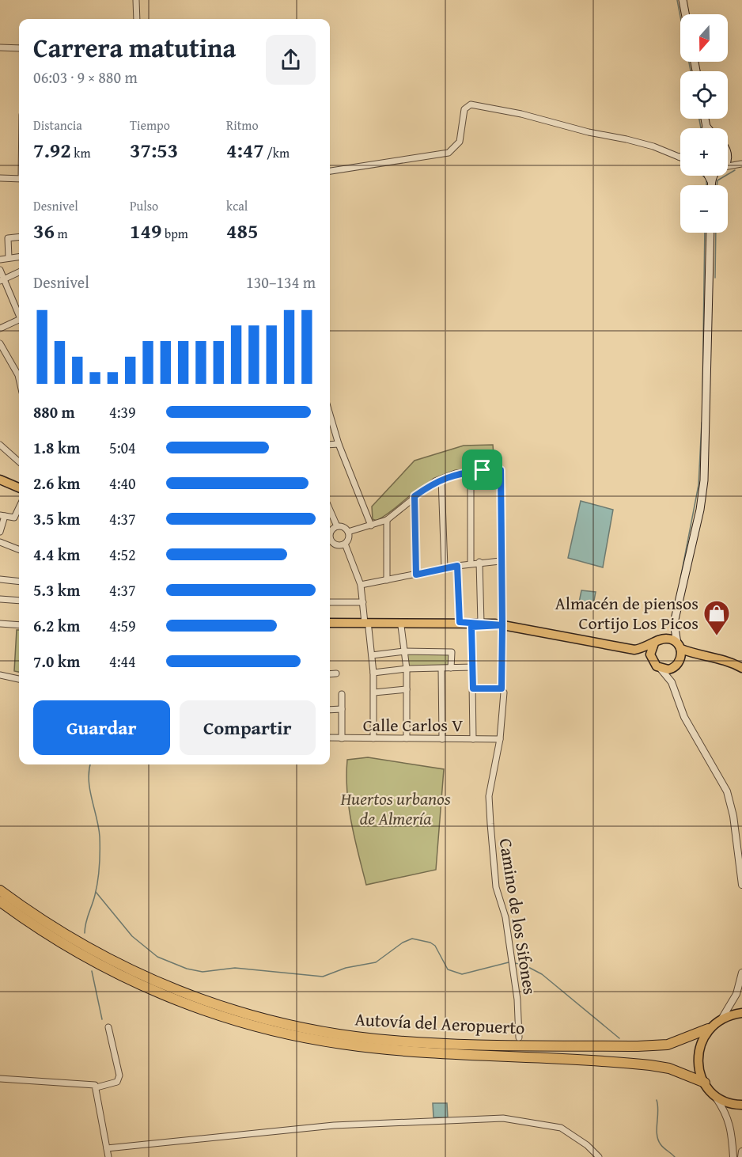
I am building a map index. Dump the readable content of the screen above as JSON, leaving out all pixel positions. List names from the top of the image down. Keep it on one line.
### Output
{"streets":{"highway":["Autovía del Aeropuerto"],"street":["Calle Carlos V","Camino de los Sifones"]},"crossings":[["Calle Carlos V","Camino de los Sifones"]],"parks":["Huertos urbanos de Almería"],"places":{"shop":["Almacén de piensos Cortijo Los Picos"]},"north":"bottom","page":{"map_buttons":["+","−"],"heading":["Carrera matutina","06:03 · 9 × 880 m"],"stats":[["Distancia","7.92 km"],["Tiempo","37:53"],["Ritmo","4:47 /km"],["Desnivel","36 m"],["Pulso","149 bpm"],["kcal","485"]],"chart":["Desnivel","130–134 m"],"list":[{"name":"880 m","note":"4:39"},{"name":"1.8 km","note":"5:04"},{"name":"2.6 km","note":"4:40"},{"name":"3.5 km","note":"4:37"},{"name":"4.4 km","note":"4:52"},{"name":"5.3 km","note":"4:37"},{"name":"6.2 km","note":"4:59"},{"name":"7.0 km","note":"4:44"}],"buttons":["Guardar","Compartir"]}}
